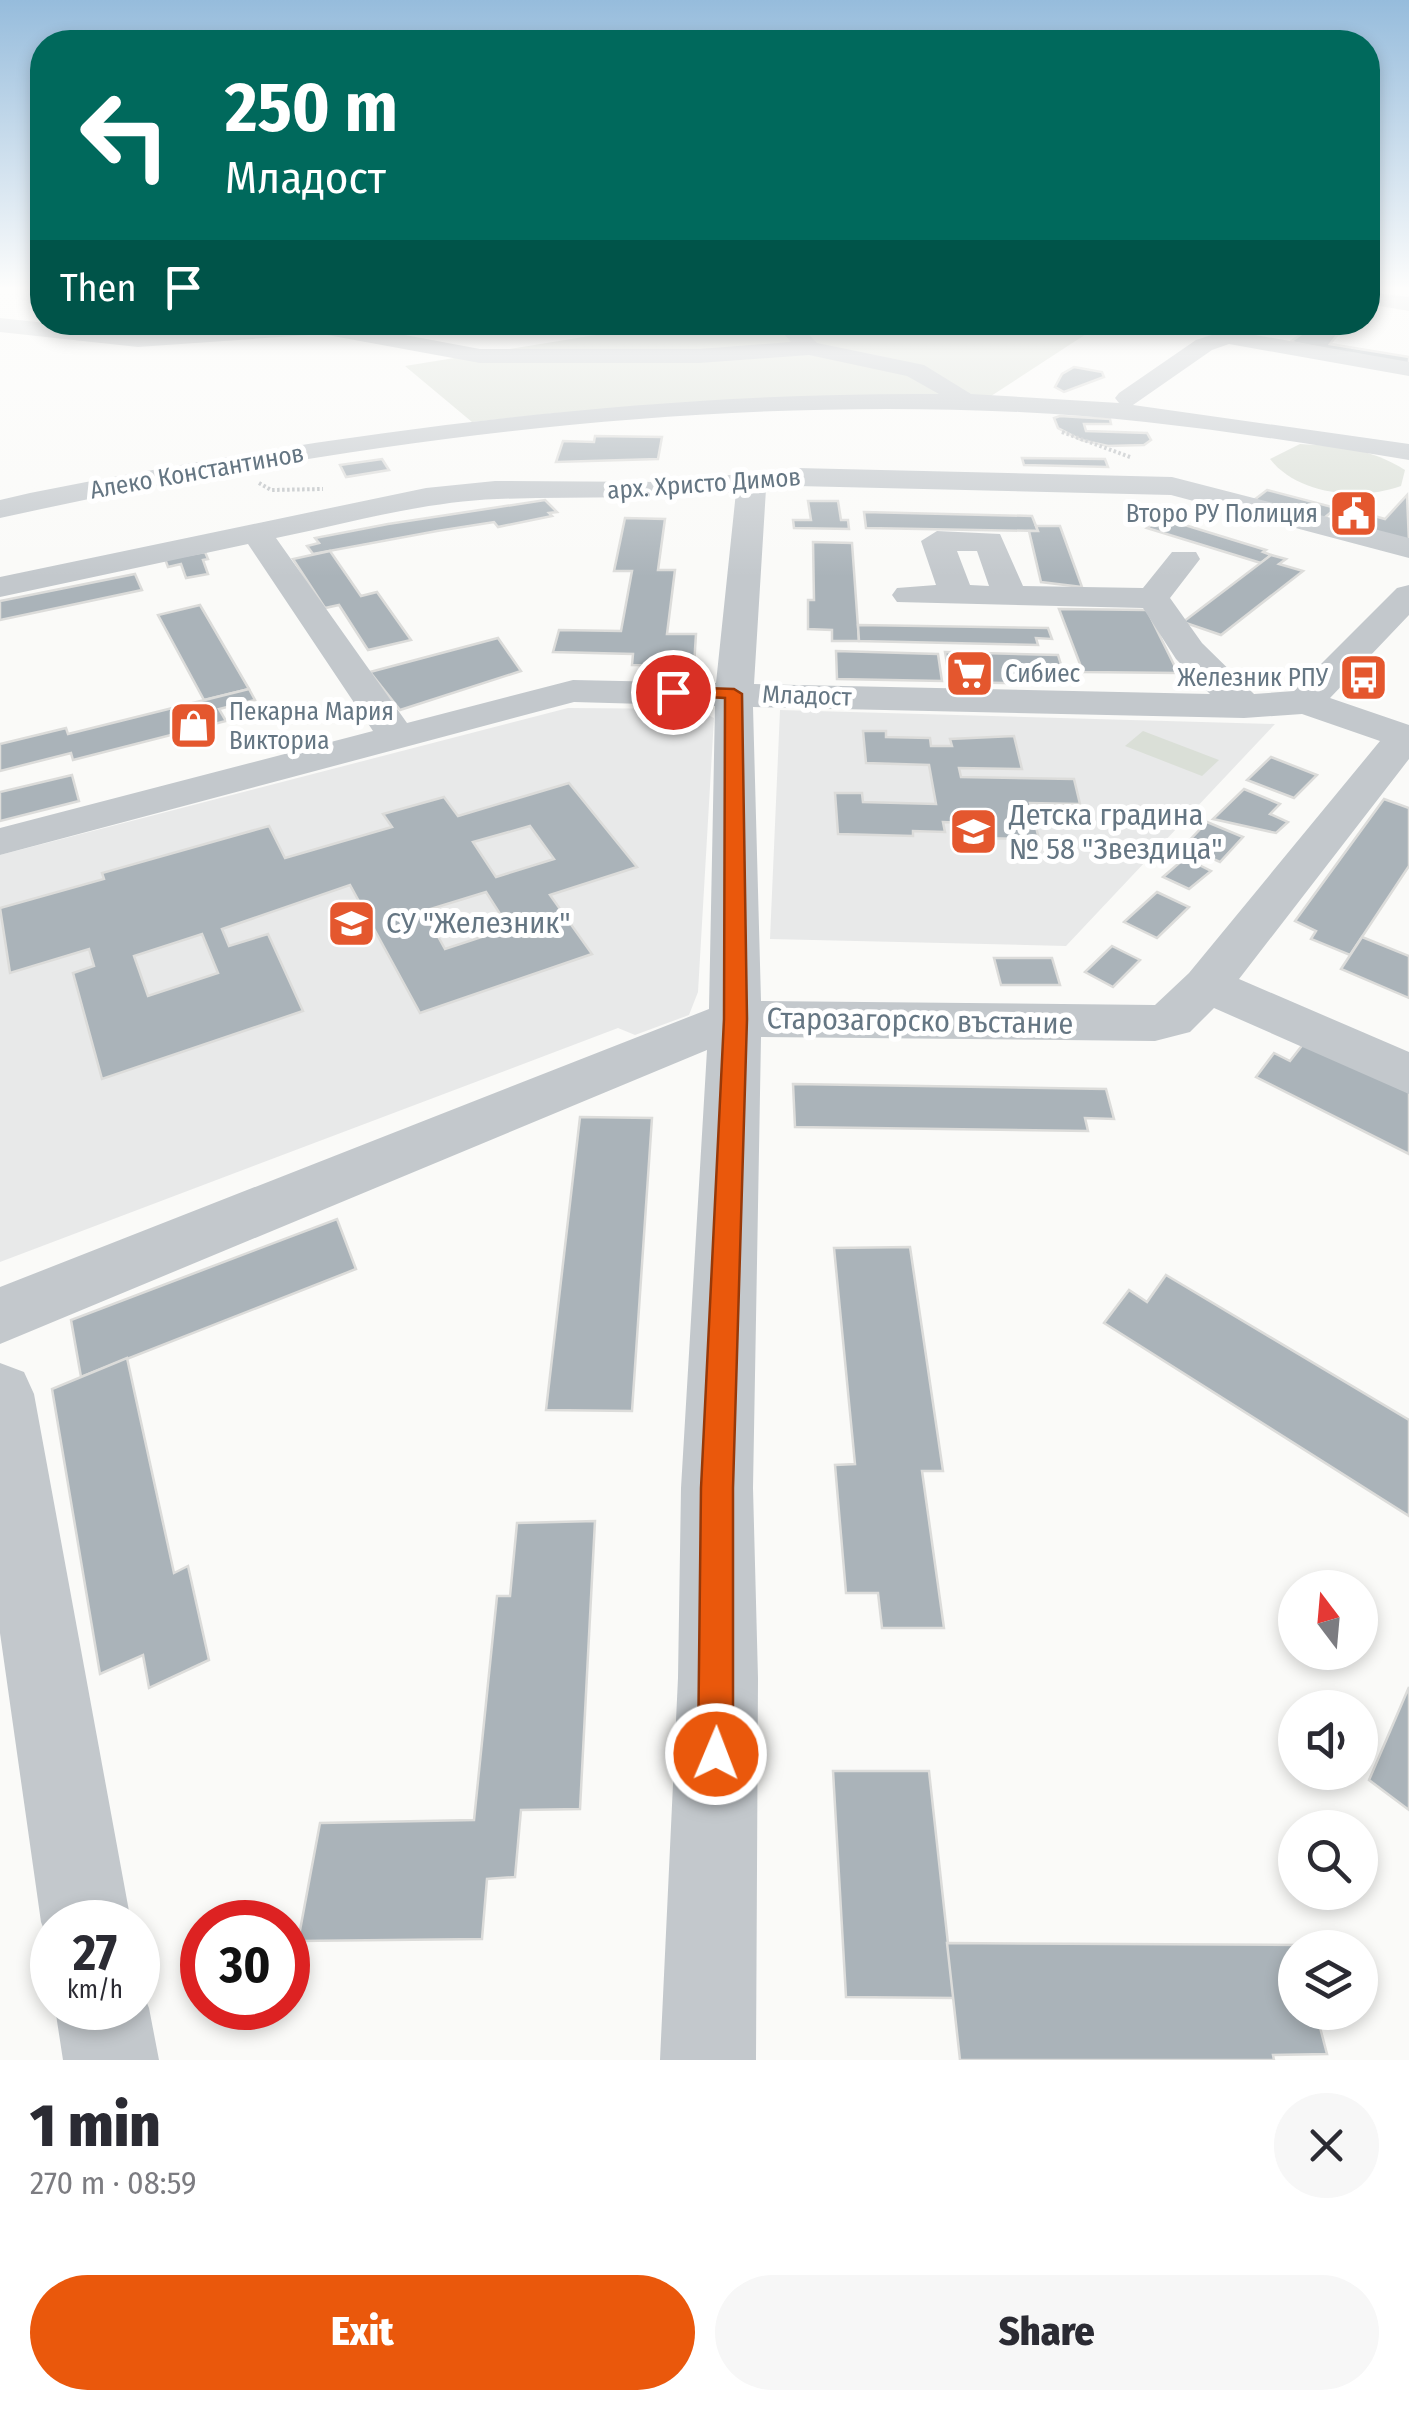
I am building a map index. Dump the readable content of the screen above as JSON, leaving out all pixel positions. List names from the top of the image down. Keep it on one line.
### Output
{"streets":{"street":["Алеко Константинов","арх. Христо Димов","Младост","Старозагорско въстание"]},"places":{"public building":["Второ РУ Полиция"],"supermarket":["Сибиес"],"bus stop":["Железник РПУ"],"shop":["Пекарна Мария Викториа"],"school or university":["Детска градина № 58 \"Звездица\"","СУ \"Железник\""]},"north":"top","page":{"turn":["250 m","Младост"],"then":"Then","speed":"27 km/h","limit":"30","heading":["1 min","270 m · 08:59"],"buttons":["Exit","Share"]}}
